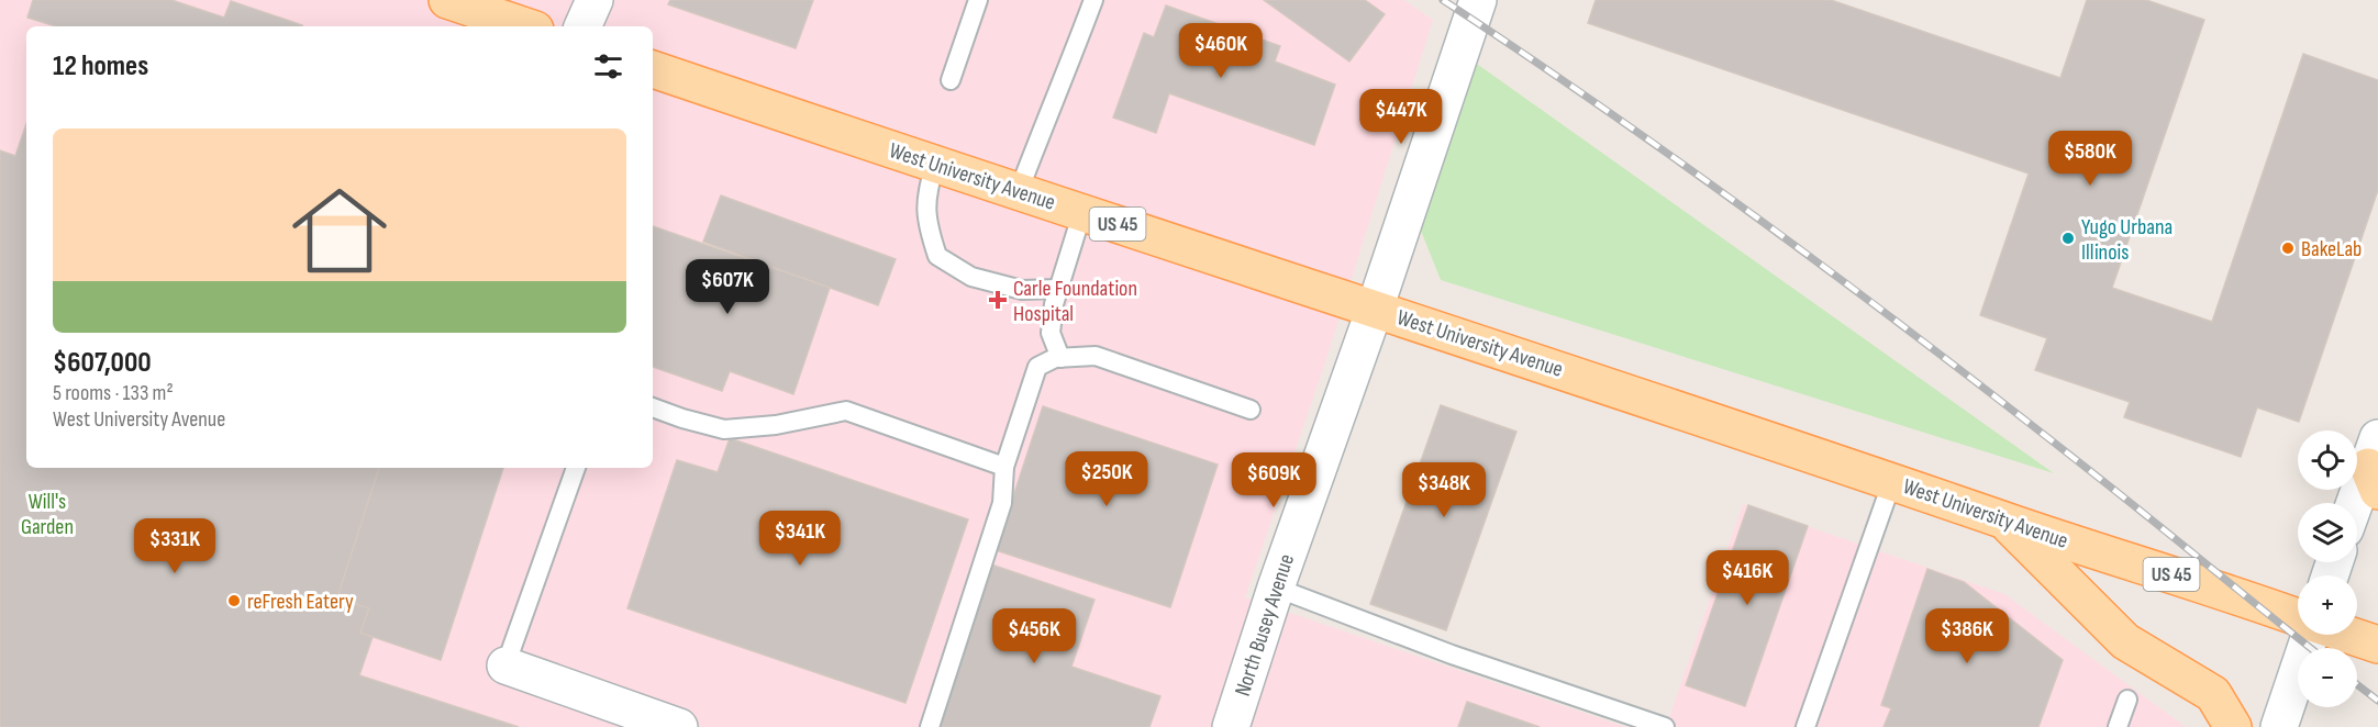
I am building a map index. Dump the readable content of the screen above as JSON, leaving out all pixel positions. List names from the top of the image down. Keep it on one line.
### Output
{"streets":{"main road":["West University Avenue","US 45"],"street":["North Busey Avenue"]},"crossings":[["West University Avenue","North Busey Avenue"]],"parks":["Will's Garden"],"places":{"other":["Yugo Urbana Illinois","BakeLab","reFresh Eatery"],"health":["Carle Foundation Hospital"]},"page":{"price":["$460K","$447K","$580K","$607K","$250K","$609K","$348K","$341K","$331K","$416K","$456K","$386K"],"heading":"12 homes","list":[{"name":"$607,000","note":"5 rooms · 133 m² · West University Avenue"}],"map_buttons":["+","−"]}}
